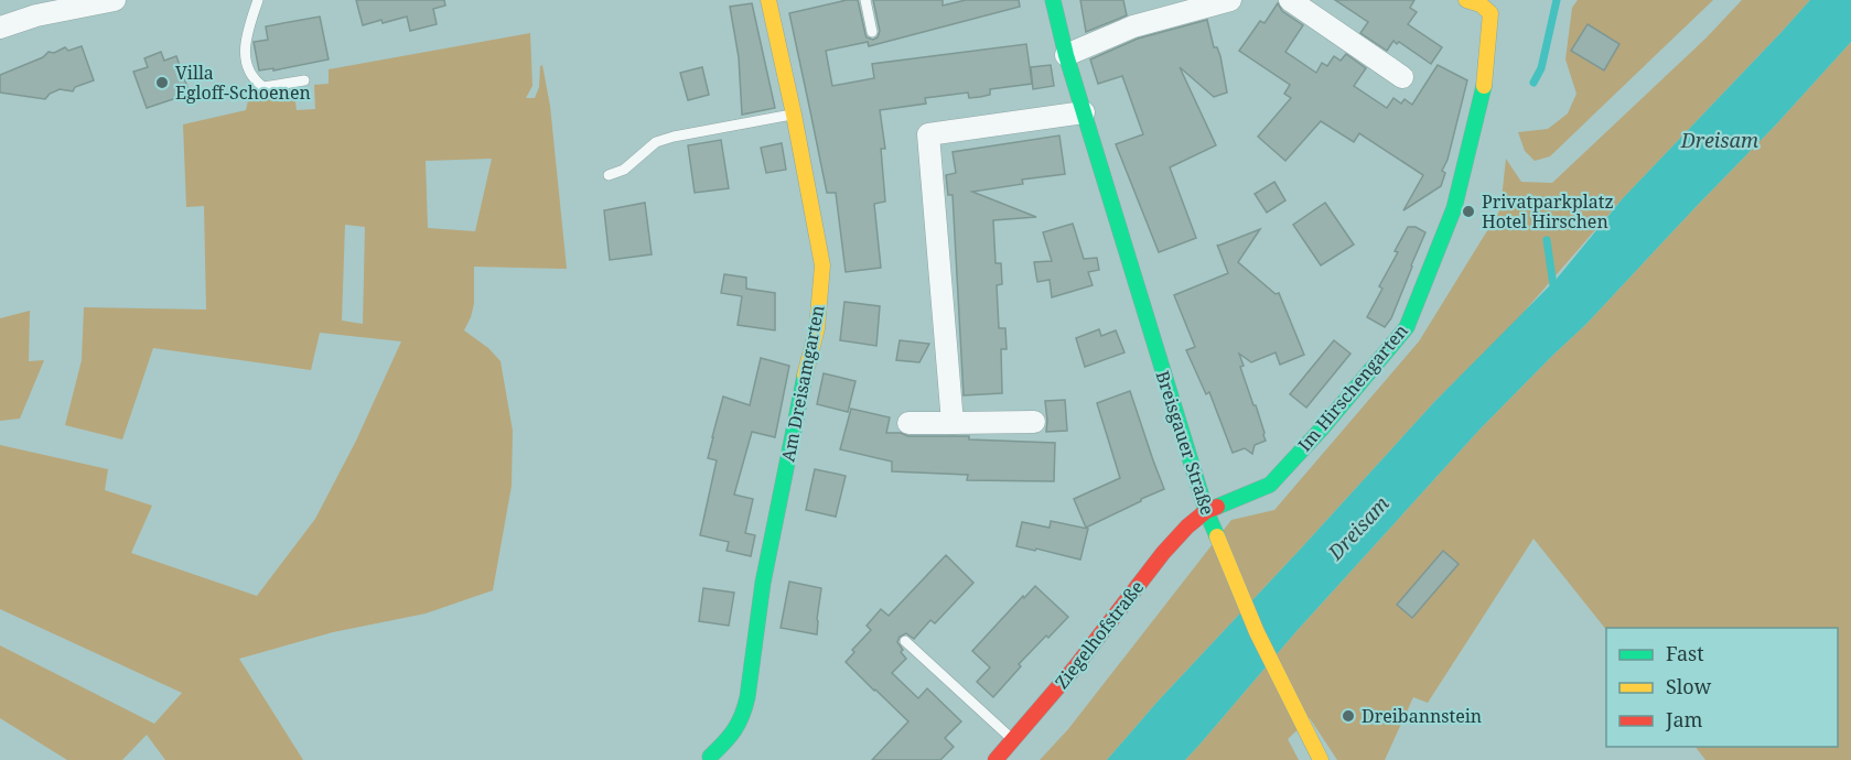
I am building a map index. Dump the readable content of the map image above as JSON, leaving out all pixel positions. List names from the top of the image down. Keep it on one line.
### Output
{"streets":{"street":["Am Dreisamgarten","Im Hirschengarten","Breisgauer Straße","Ziegelhofstraße"]},"crossings":[["Im Hirschengarten","Breisgauer Straße"],["Im Hirschengarten","Ziegelhofstraße"],["Breisgauer Straße","Ziegelhofstraße"]],"water":["Dreisam"],"places":["Villa Egloff-Schoenen","Privatparkplatz Hotel Hirschen","Dreibannstein"],"legend":["Fast","Slow","Jam"]}
